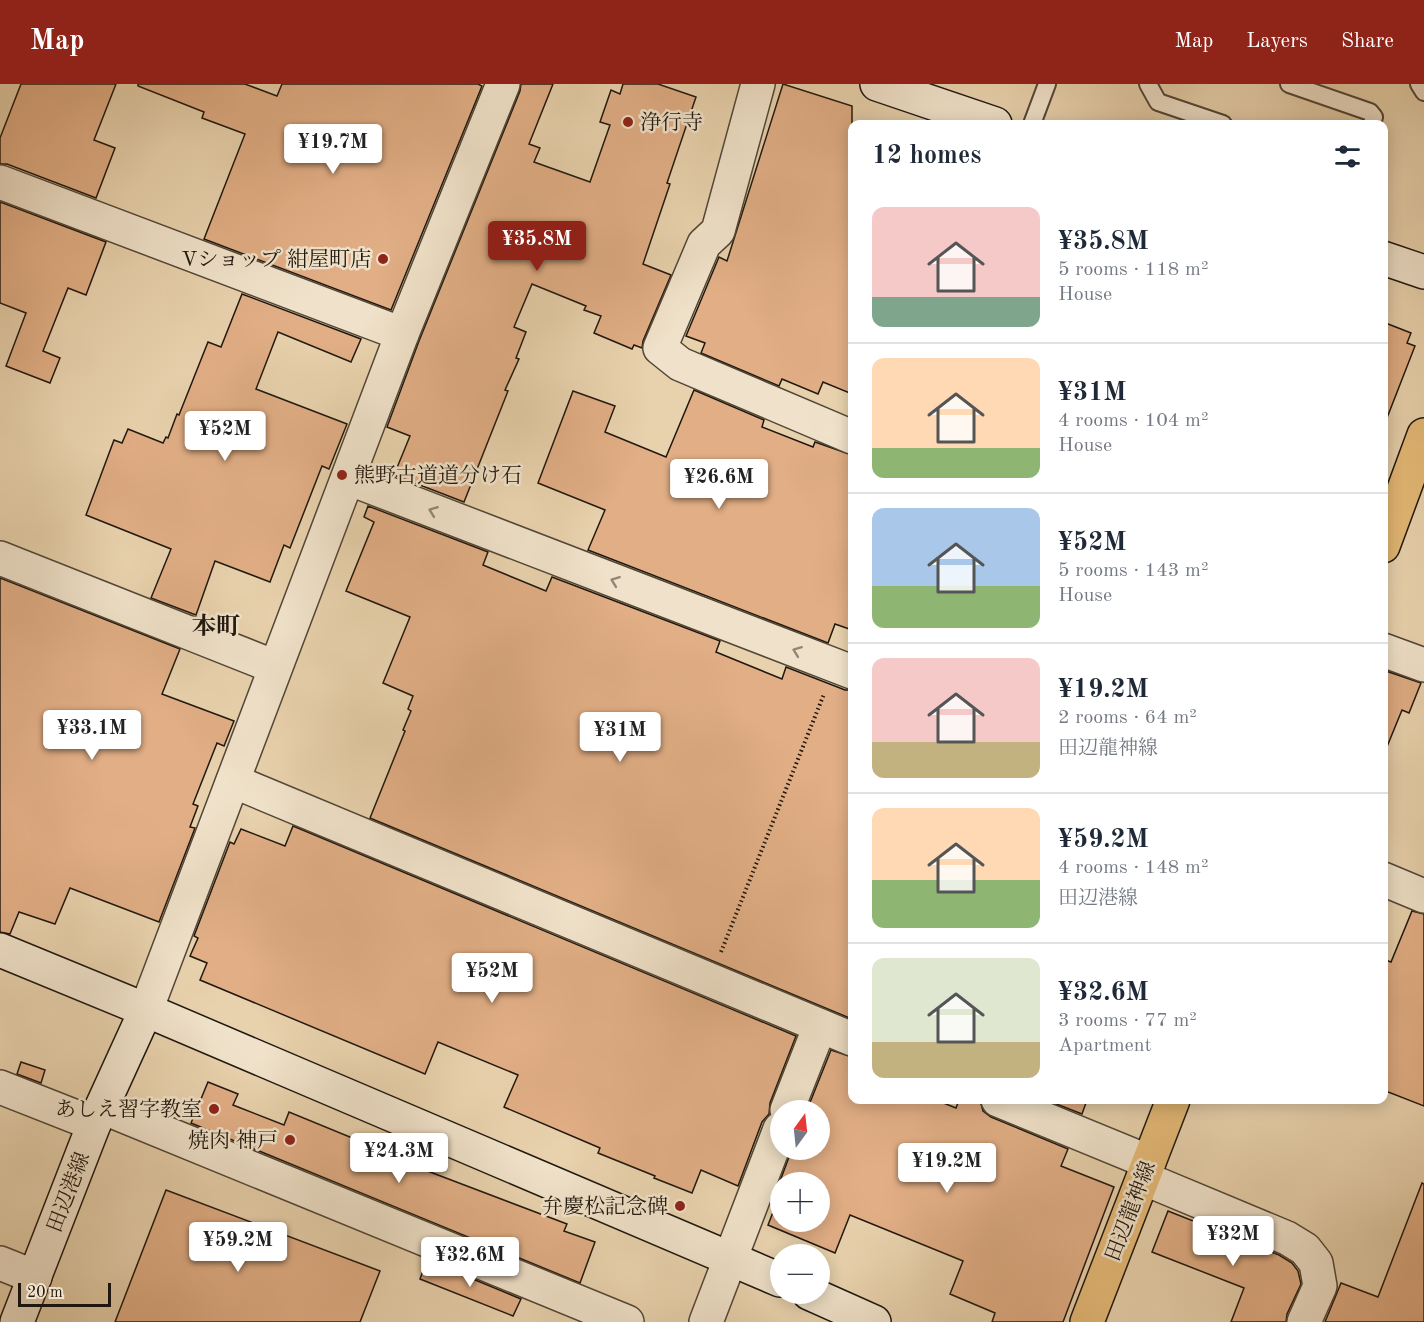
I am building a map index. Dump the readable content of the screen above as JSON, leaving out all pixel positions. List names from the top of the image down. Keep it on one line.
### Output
{"streets":{"main road":["田辺龍神線"],"street":["田辺港線"]},"districts":["本町"],"places":["浄行寺","Vショップ 紺屋町店","熊野古道道分け石","あしえ習字教室","焼肉 神戸","弁慶松記念碑"],"scale_bar":"20 m","north":"top","page":{"header":"Map","nav":["Map","Layers","Share"],"heading":"12 homes","price":["¥19.7M","¥35.8M","¥52M","¥26.6M","¥33.1M","¥31M","¥52M","¥24.3M","¥19.2M","¥32M","¥59.2M","¥32.6M"],"list":[{"name":"¥35.8M","note":"5 rooms · 118 m² · House"},{"name":"¥31M","note":"4 rooms · 104 m² · House"},{"name":"¥52M","note":"5 rooms · 143 m² · House"},{"name":"¥19.2M","note":"2 rooms · 64 m² · 田辺龍神線"},{"name":"¥59.2M","note":"4 rooms · 148 m² · 田辺港線"},{"name":"¥32.6M","note":"3 rooms · 77 m² · Apartment"}],"map_buttons":["+","−"],"scale":"20 m"}}
